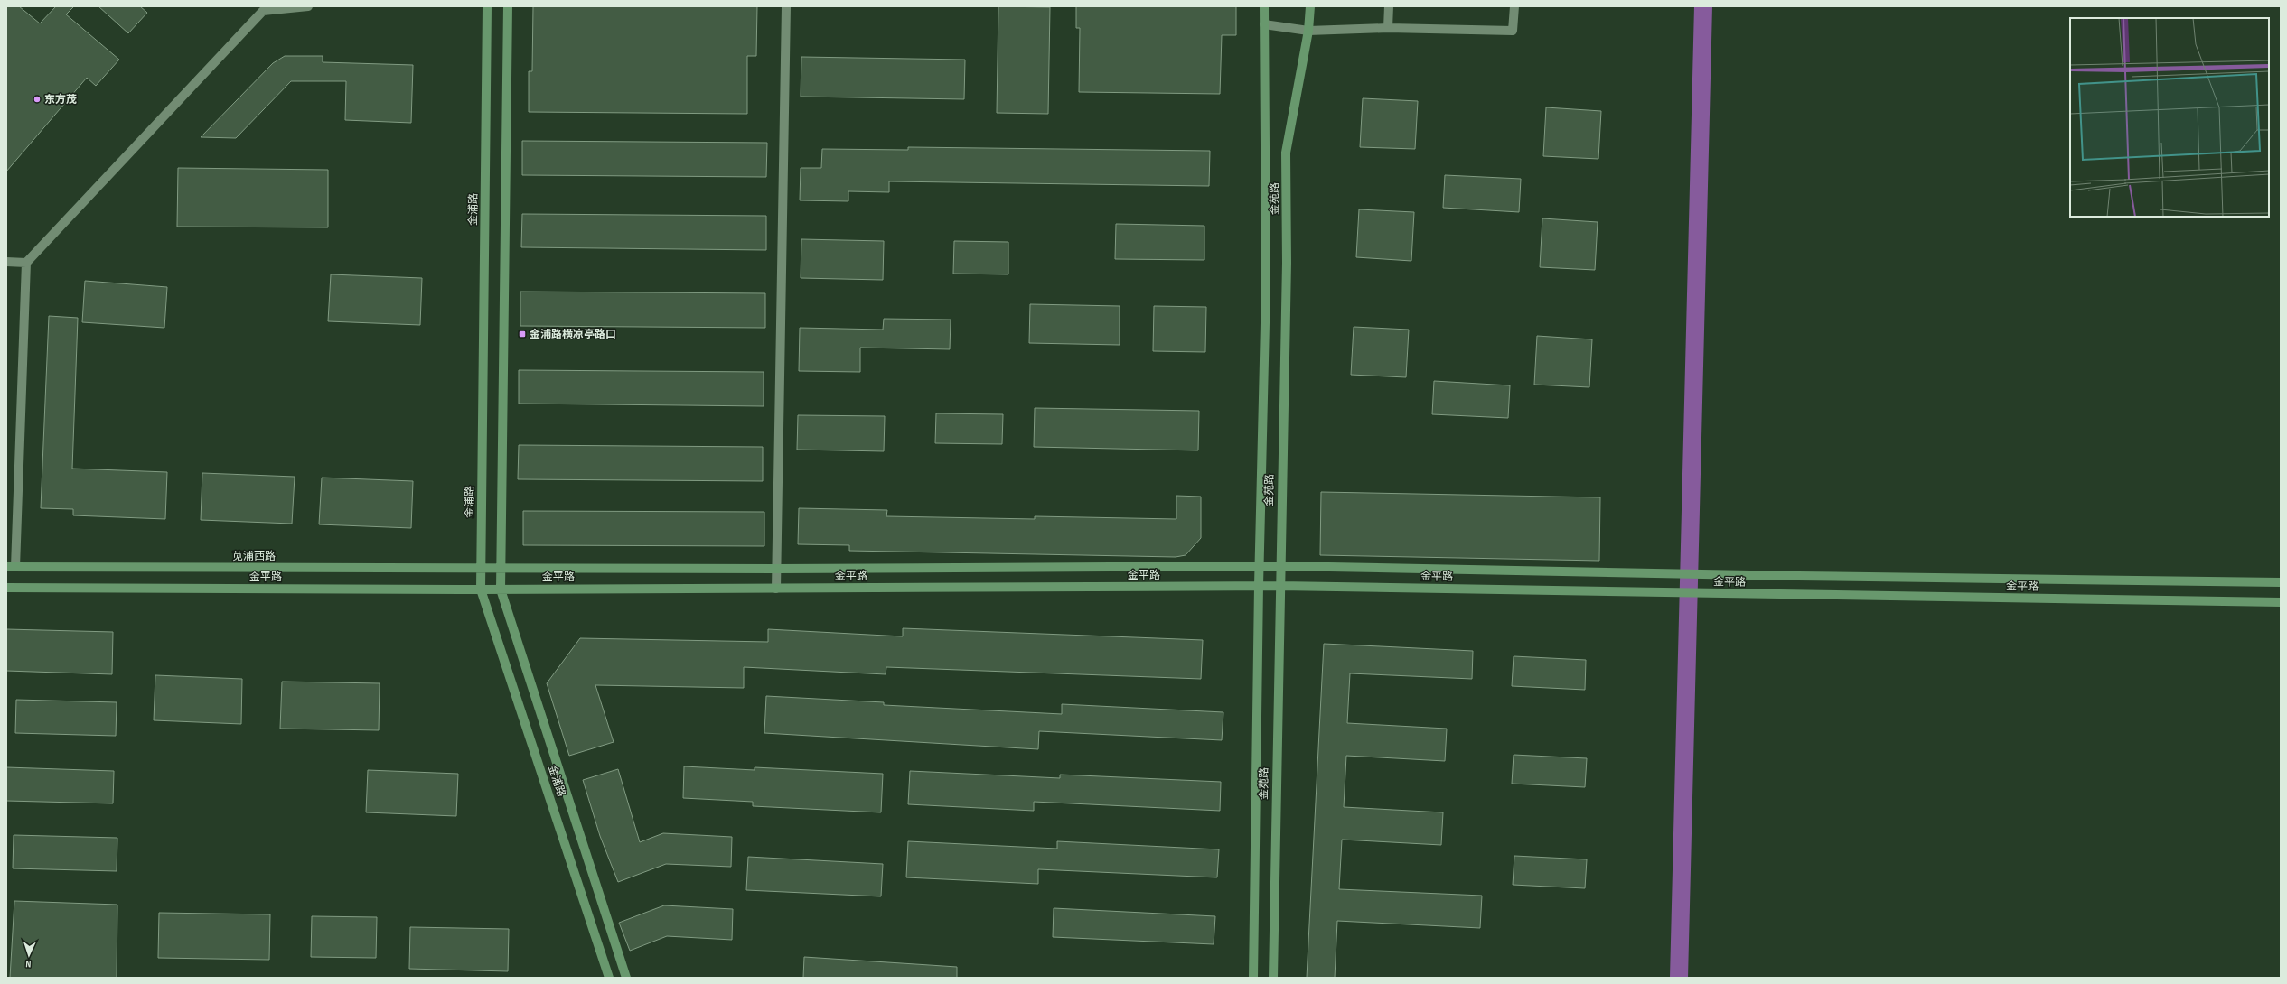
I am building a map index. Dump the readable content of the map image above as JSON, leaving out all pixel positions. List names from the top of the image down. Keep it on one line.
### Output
{"streets":{"street":["金苑路","金浦路","苋浦西路","金平路"]},"crossings":[["金苑路","金平路"],["金浦路","苋浦西路"],["金浦路","金平路"],["苋浦西路","金平路"]],"places":{"other":["东方茂"],"transit":["金浦路横凉亭路口"]},"north":"bottom"}
